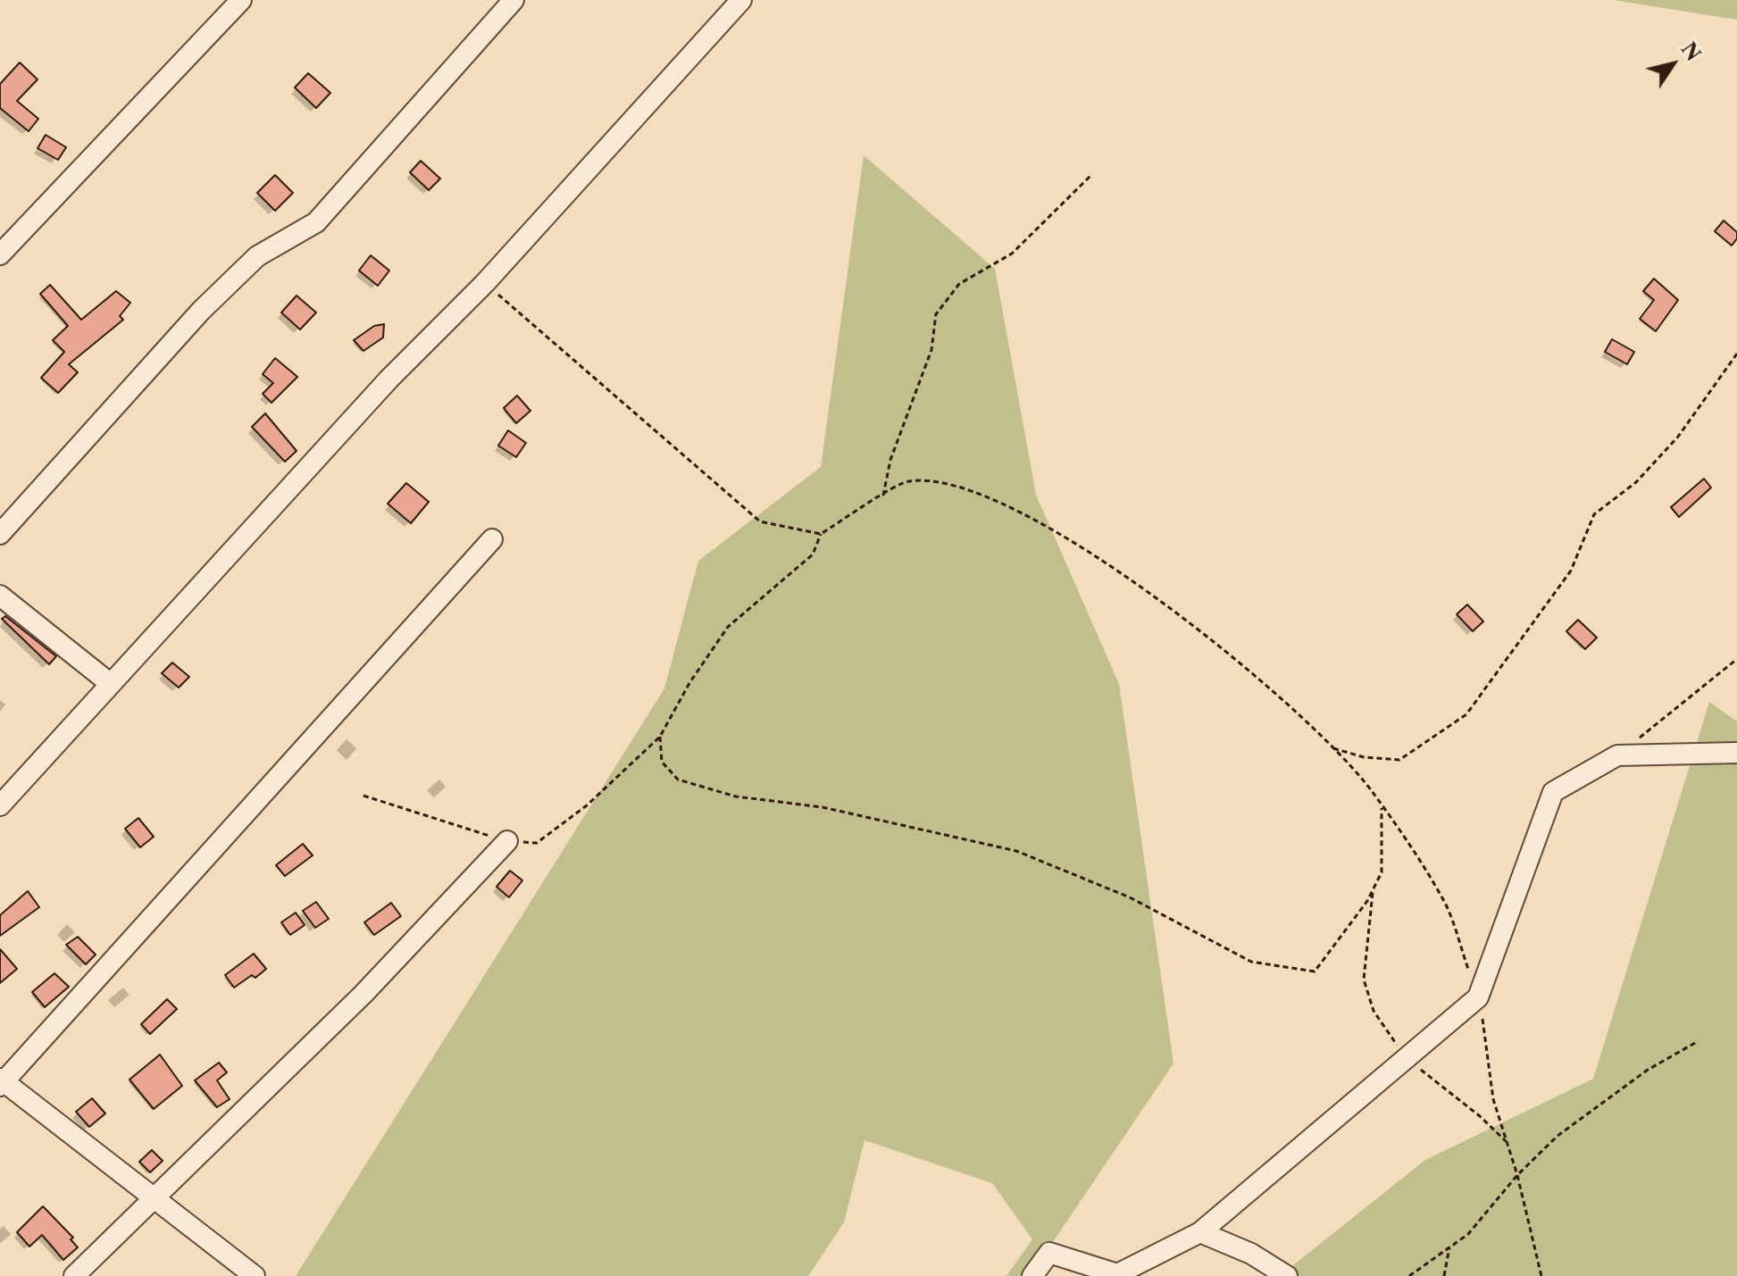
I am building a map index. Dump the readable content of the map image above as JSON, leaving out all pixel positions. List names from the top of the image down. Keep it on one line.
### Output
{"north":"top right"}
